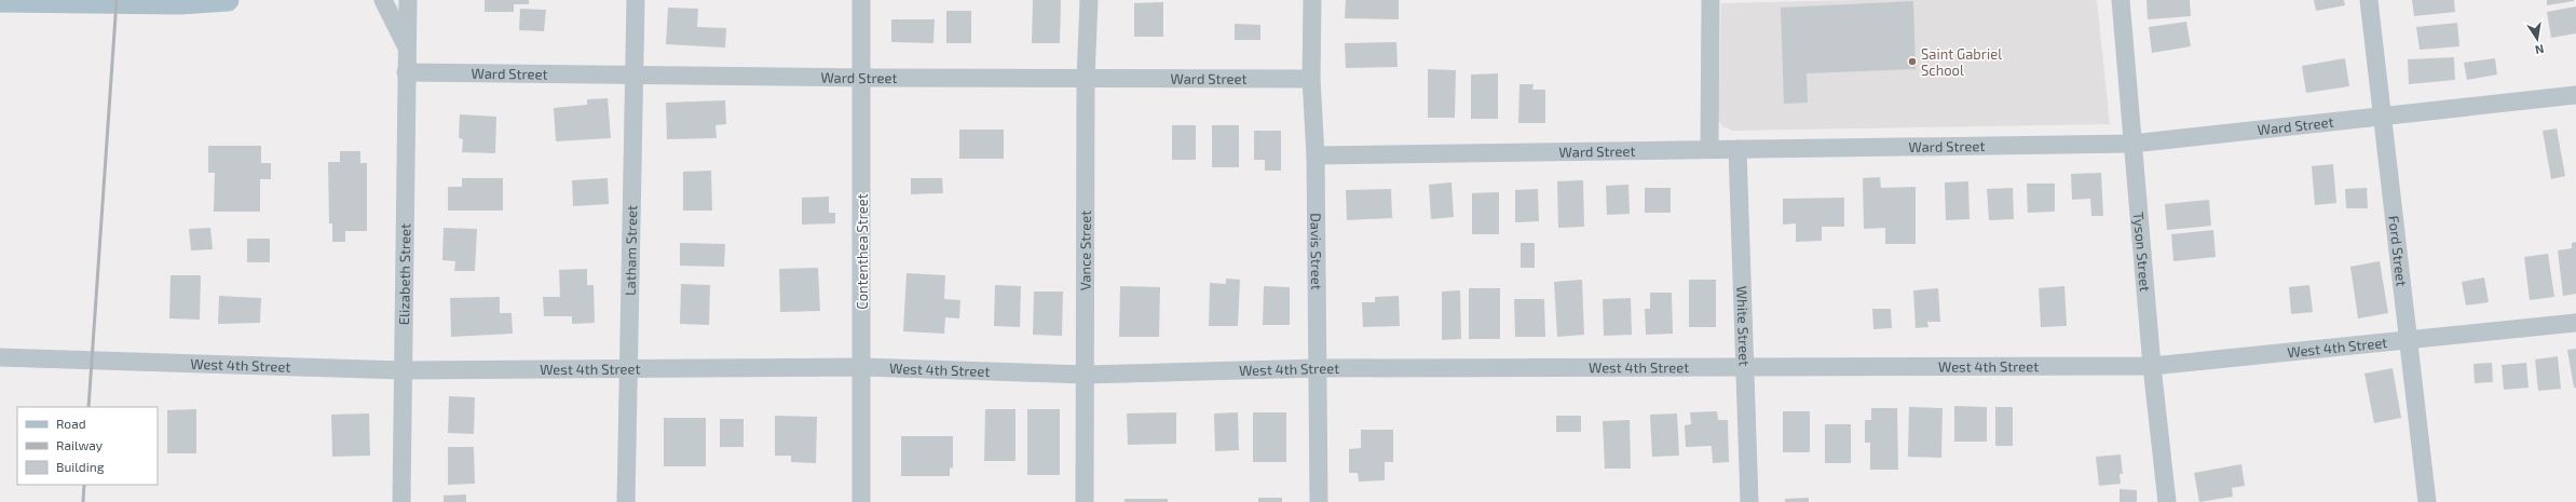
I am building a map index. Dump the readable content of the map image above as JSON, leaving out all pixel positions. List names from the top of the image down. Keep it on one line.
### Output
{"streets":{"street":["Ward Street","Vance Street","Davis Street","Ford Street","Latham Street","Contenthea Street","Tyson Street","Elizabeth Street","White Street","West 4th Street"]},"crossings":[["Ward Street","Vance Street"],["Ward Street","Davis Street"],["Ward Street","Ford Street"],["Ward Street","Latham Street"],["Ward Street","Contenthea Street"],["Ward Street","Tyson Street"],["Ward Street","Elizabeth Street"],["Ward Street","White Street"],["Vance Street","West 4th Street"],["Davis Street","West 4th Street"],["Ford Street","West 4th Street"],["Latham Street","West 4th Street"],["Contenthea Street","West 4th Street"],["Tyson Street","West 4th Street"],["Elizabeth Street","West 4th Street"],["White Street","West 4th Street"]],"places":["Saint Gabriel School"],"legend":["Road","Railway","Building"],"north":"bottom"}
